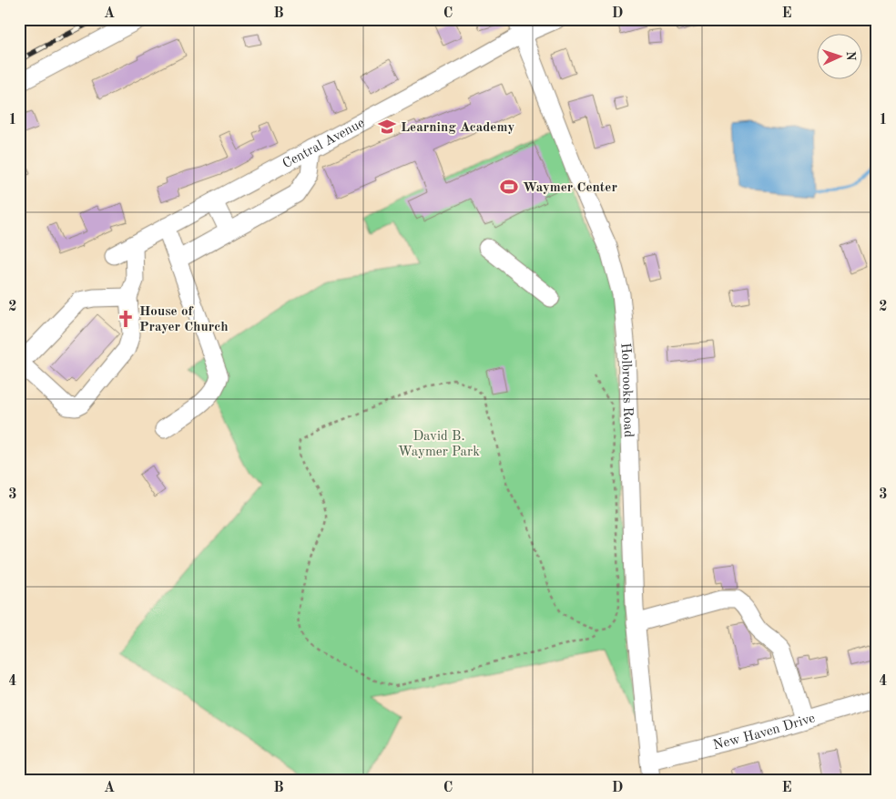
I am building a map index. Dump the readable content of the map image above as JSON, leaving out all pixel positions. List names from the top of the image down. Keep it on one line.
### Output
{"streets":{"street":["Central Avenue","Holbrooks Road","New Haven Drive"]},"crossings":[["Central Avenue","Holbrooks Road"],["Holbrooks Road","New Haven Drive"]],"parks":["David B. Waymer Park"],"places":{"school or university":["Learning Academy"],"sports":["Waymer Center"],"church":["House of Prayer Church"]},"north":"right","grid":{"columns":["A","B","C","D","E"],"rows":["1","2","3","4"]}}
